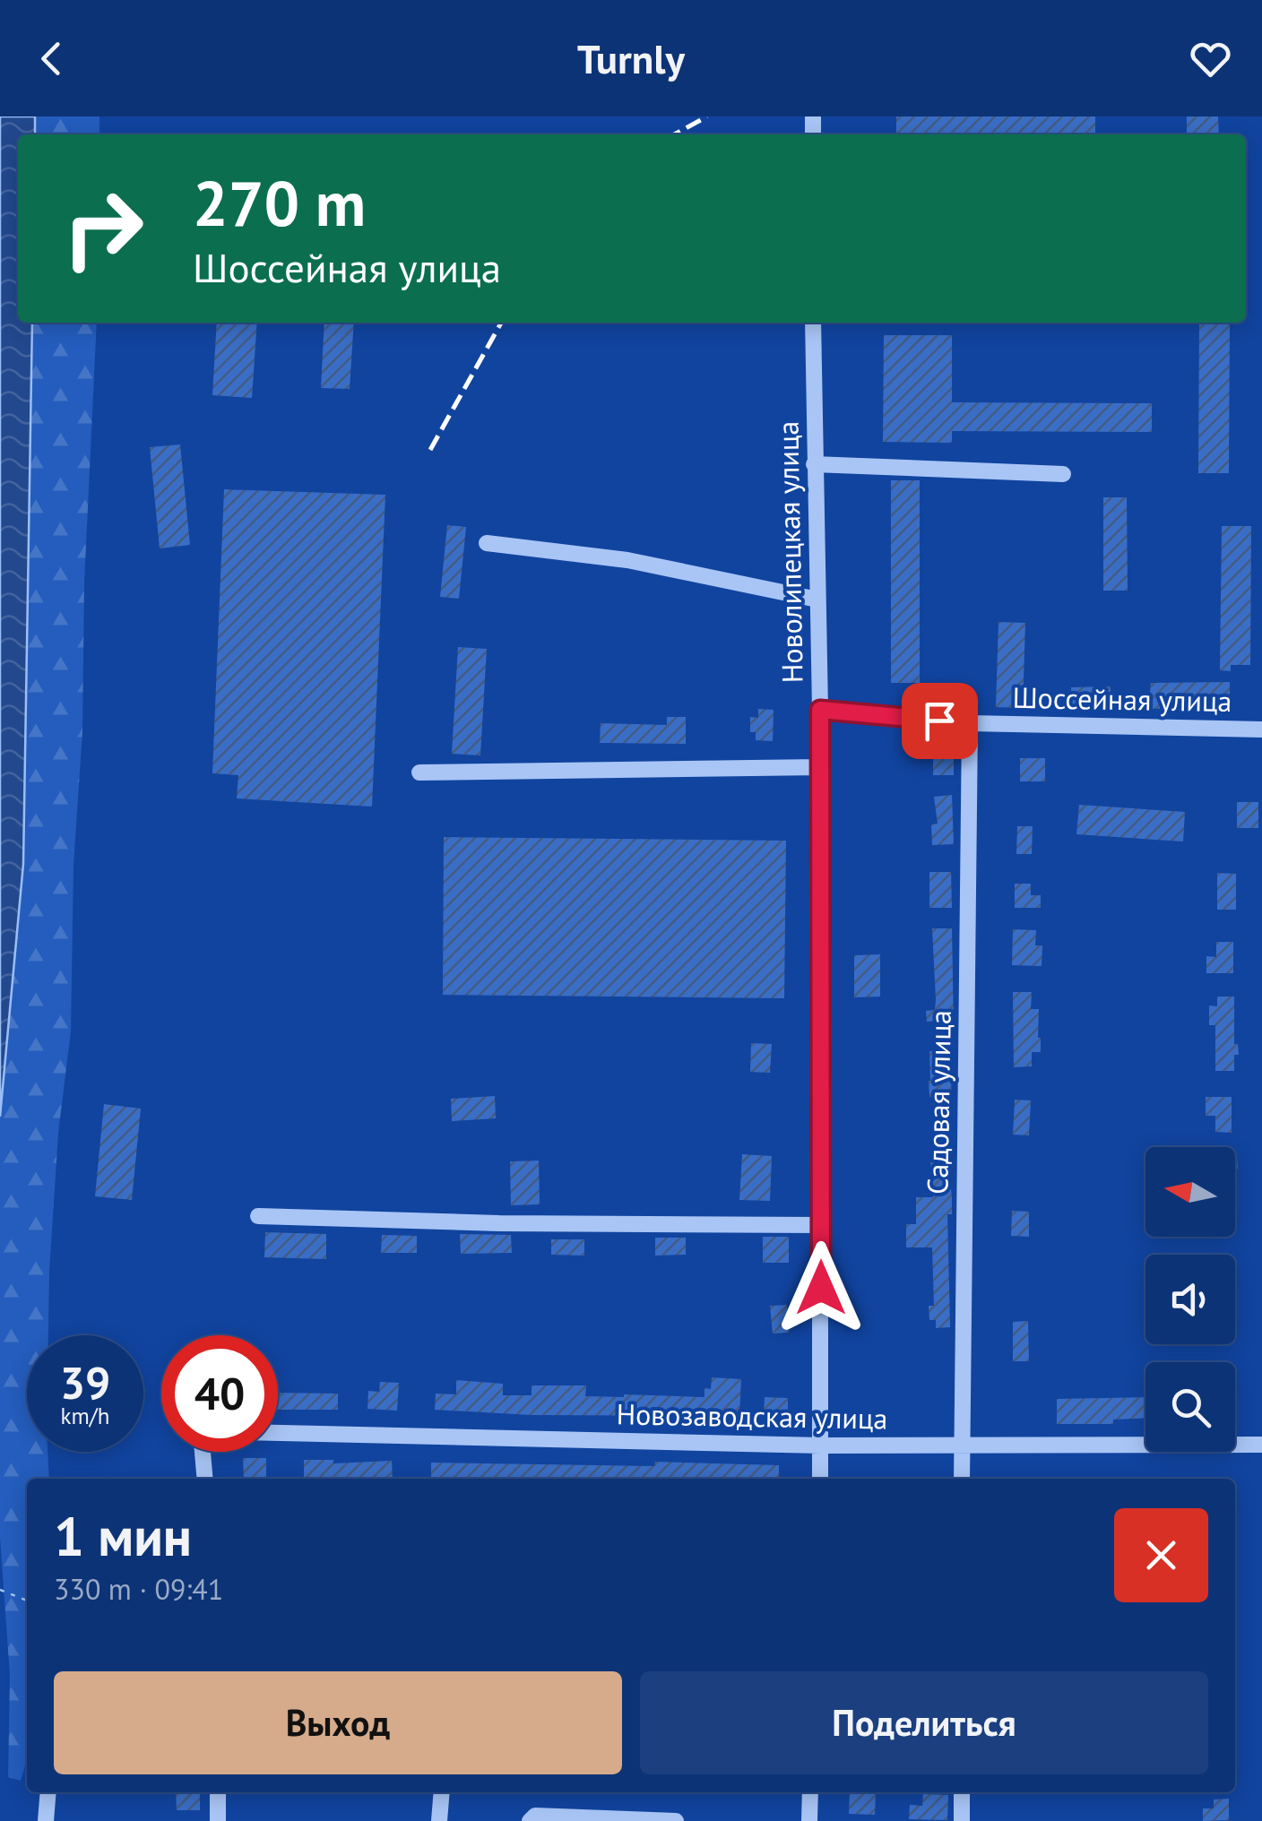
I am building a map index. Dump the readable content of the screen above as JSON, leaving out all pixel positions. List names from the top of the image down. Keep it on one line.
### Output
{"streets":{"street":["Новолипецкая улица","Шоссейная улица","Садовая улица","Новозаводская улица"]},"crossings":[["Новолипецкая улица","Шоссейная улица"],["Новолипецкая улица","Новозаводская улица"],["Шоссейная улица","Садовая улица"],["Садовая улица","Новозаводская улица"]],"north":"left","page":{"header":"Turnly","turn":["270 m","Шоссейная улица"],"speed":"39 km/h","limit":"40","heading":["1 мин","330 m · 09:41"],"buttons":["Выход","Поделиться"]}}
